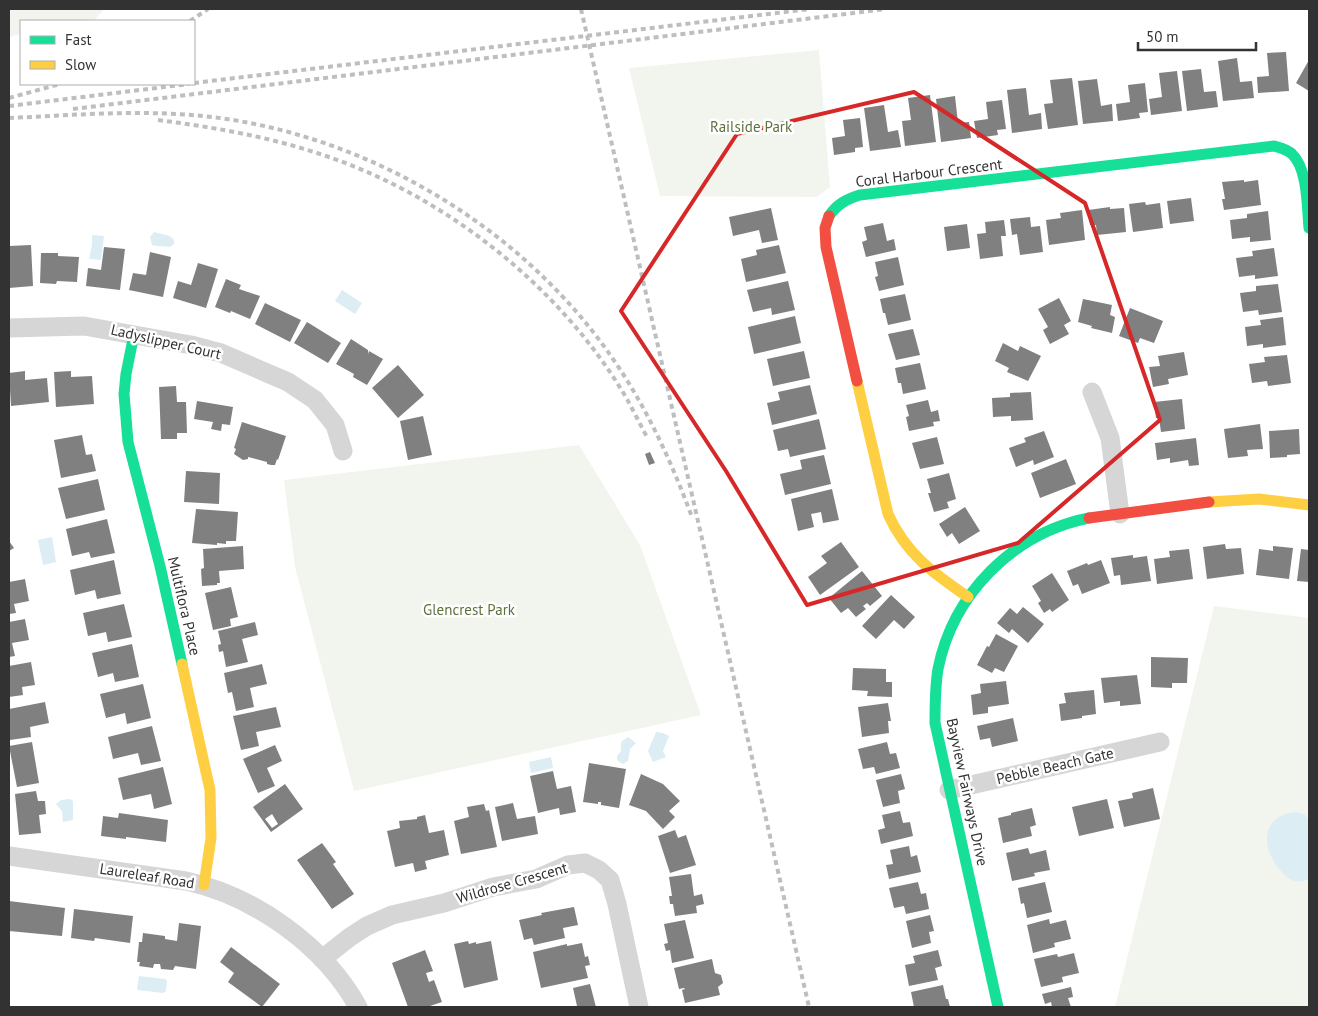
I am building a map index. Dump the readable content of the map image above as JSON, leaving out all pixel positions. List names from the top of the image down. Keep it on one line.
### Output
{"streets":{"street":["Coral Harbour Crescent","Ladyslipper Court","Multiflora Place","Pebble Beach Gate","Bayview Fairways Drive","Laureleaf Road","Wildrose Crescent"]},"crossings":[["Coral Harbour Crescent","Bayview Fairways Drive"],["Ladyslipper Court","Multiflora Place"],["Multiflora Place","Laureleaf Road"],["Pebble Beach Gate","Bayview Fairways Drive"],["Laureleaf Road","Wildrose Crescent"]],"parks":["Railside Park","Glencrest Park"],"legend":["Fast","Slow"],"scale_bar":"50 m"}
